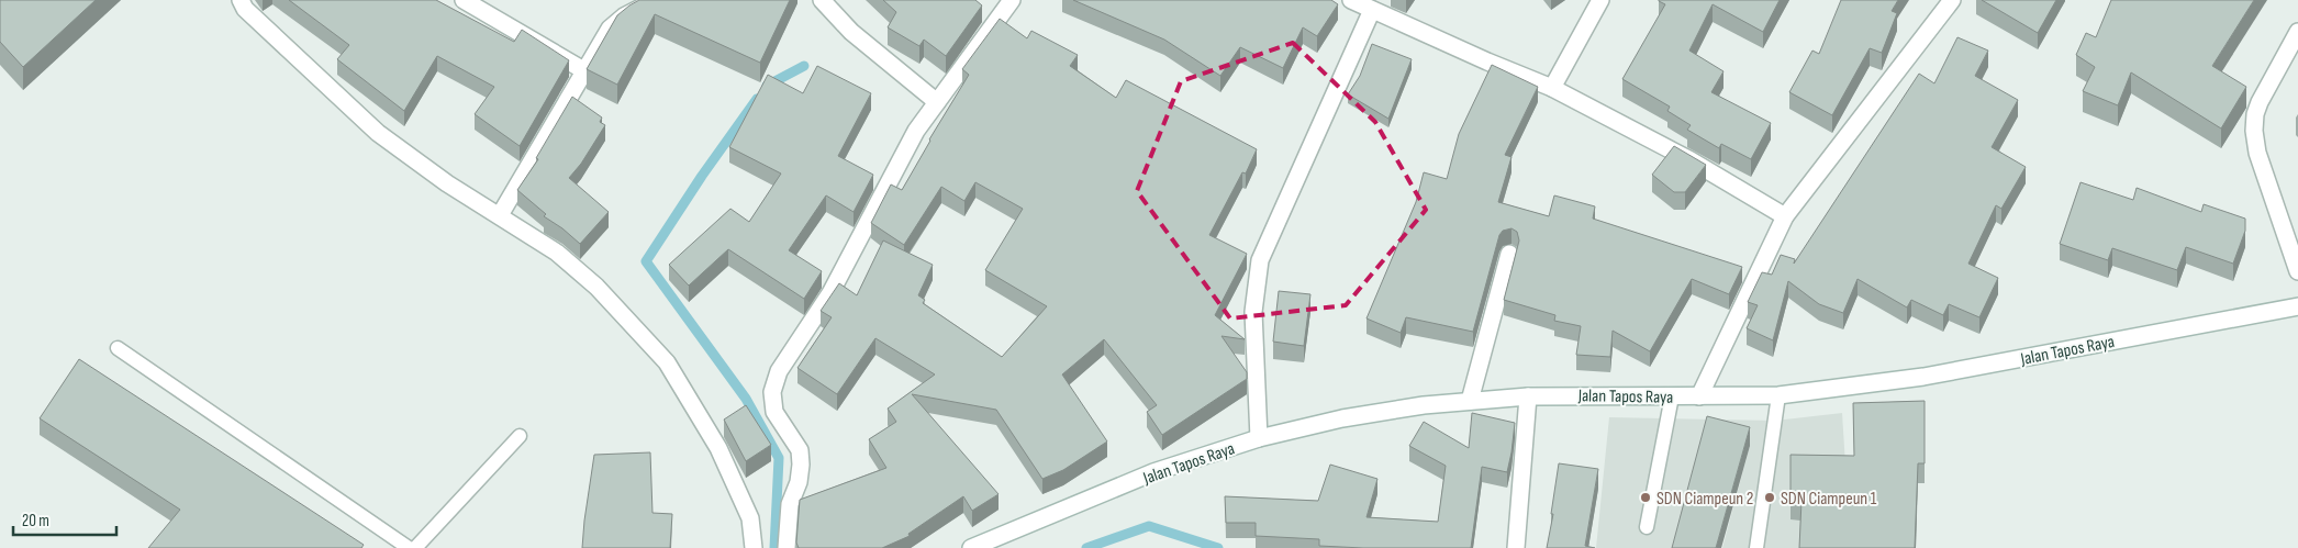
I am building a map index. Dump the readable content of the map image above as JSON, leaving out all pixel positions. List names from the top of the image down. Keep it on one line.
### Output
{"streets":{"street":["Jalan Tapos Raya"]},"places":["SDN Ciampeun 2","SDN Ciampeun 1"],"scale_bar":"20 m"}
